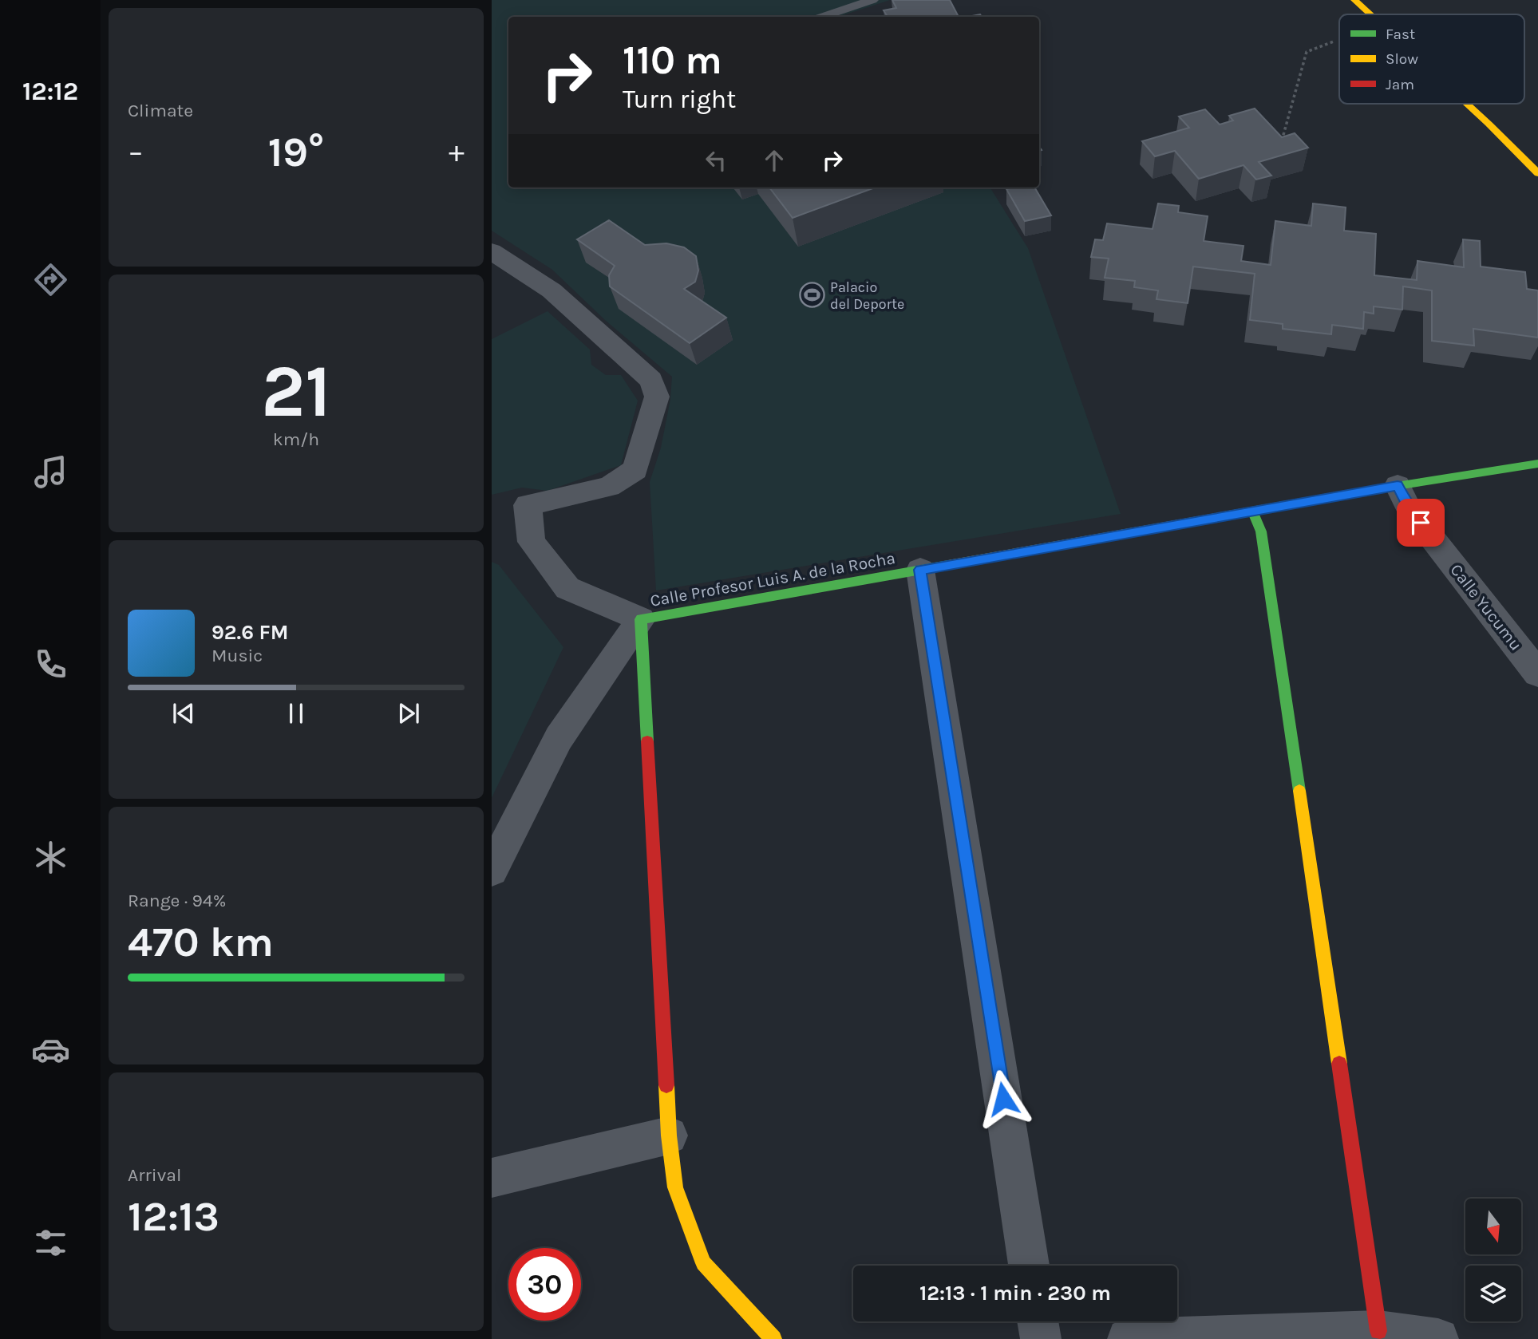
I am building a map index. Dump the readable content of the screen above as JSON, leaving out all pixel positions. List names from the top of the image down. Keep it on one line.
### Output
{"streets":{"street":["Calle Profesor Luis A. de la Rocha","Calle Yucumu"]},"crossings":[["Calle Profesor Luis A. de la Rocha","Calle Yucumu"]],"places":{"sports":["Palacio del Deporte"]},"legend":["Fast","Slow","Jam"],"north":"bottom","page":{"tabs":"12:12","tile":["Climate",["21","km/h"],["Range · 94%","470 km"],["Arrival","12:13"]],"turn":["110 m","Turn right"],"heat":["−","19°","+"],"song":["92.6 FM","Music"],"limit":"30","trip":"12:13 · 1 min · 230 m"}}
